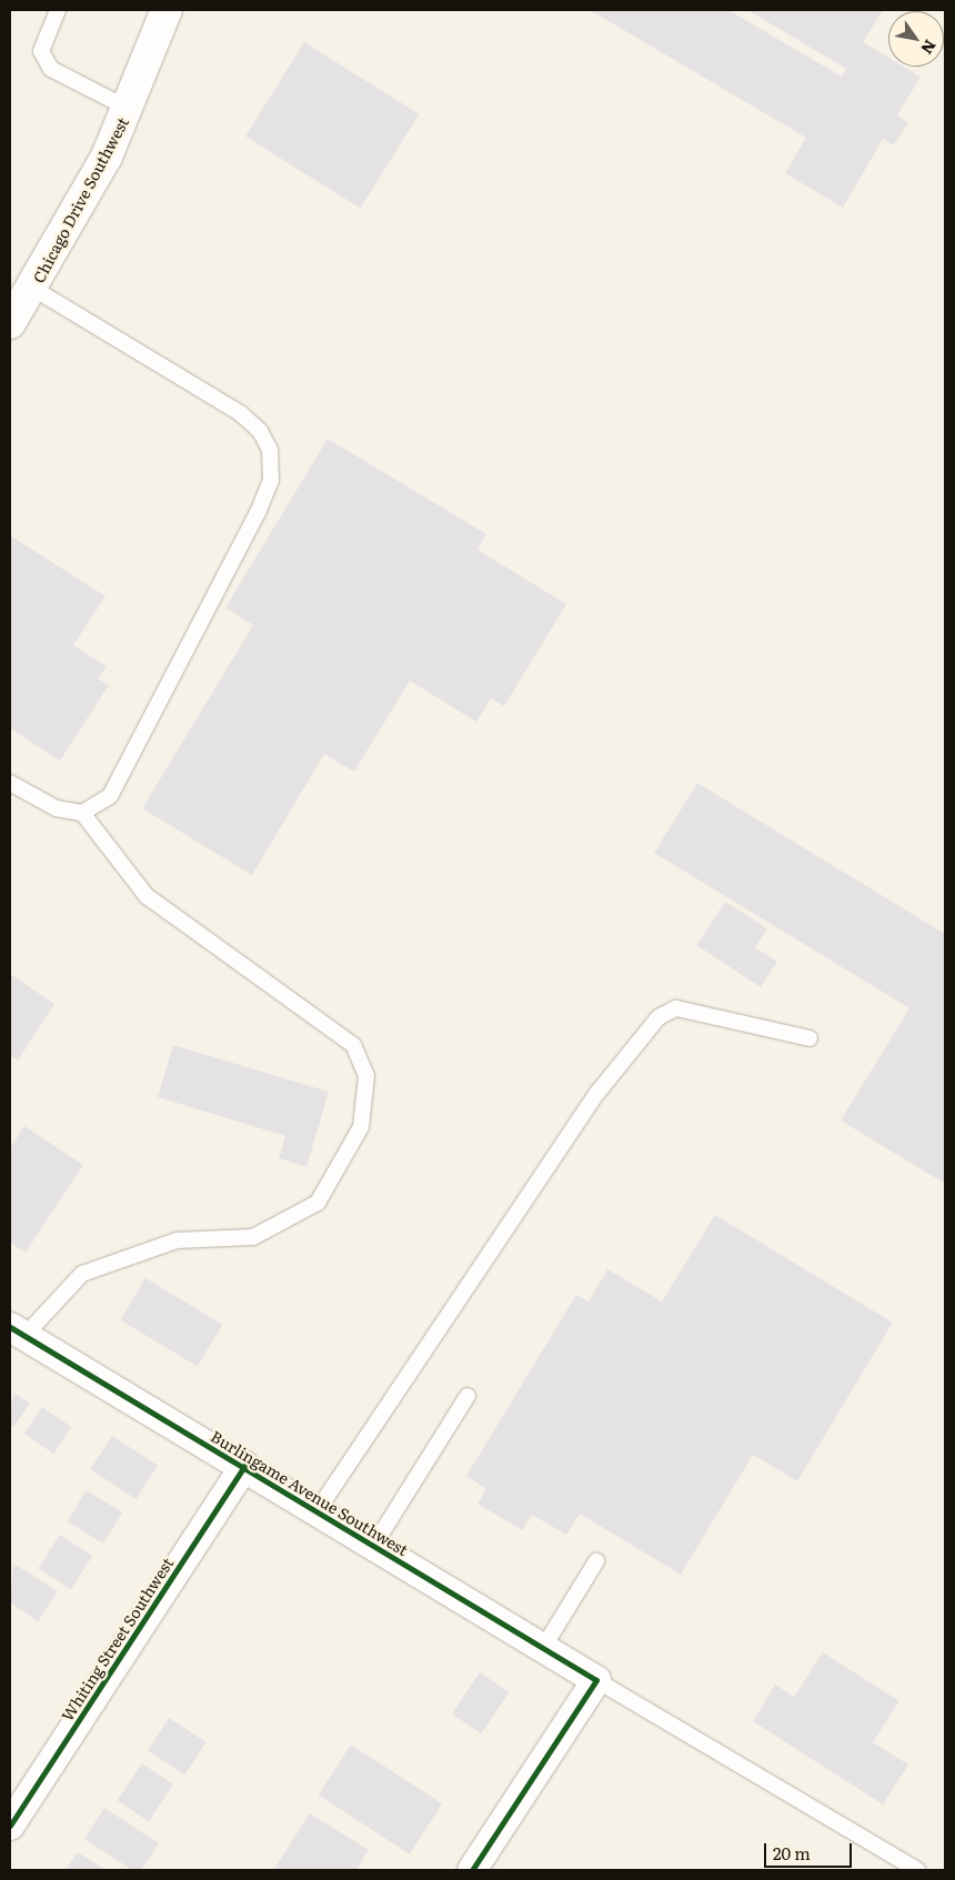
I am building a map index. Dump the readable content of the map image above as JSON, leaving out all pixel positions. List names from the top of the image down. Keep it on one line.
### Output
{"streets":{"main road":["Chicago Drive Southwest"],"street":["Burlingame Avenue Southwest","Whiting Street Southwest"]},"crossings":[["Burlingame Avenue Southwest","Whiting Street Southwest"]],"scale_bar":"20 m","north":"bottom right"}
